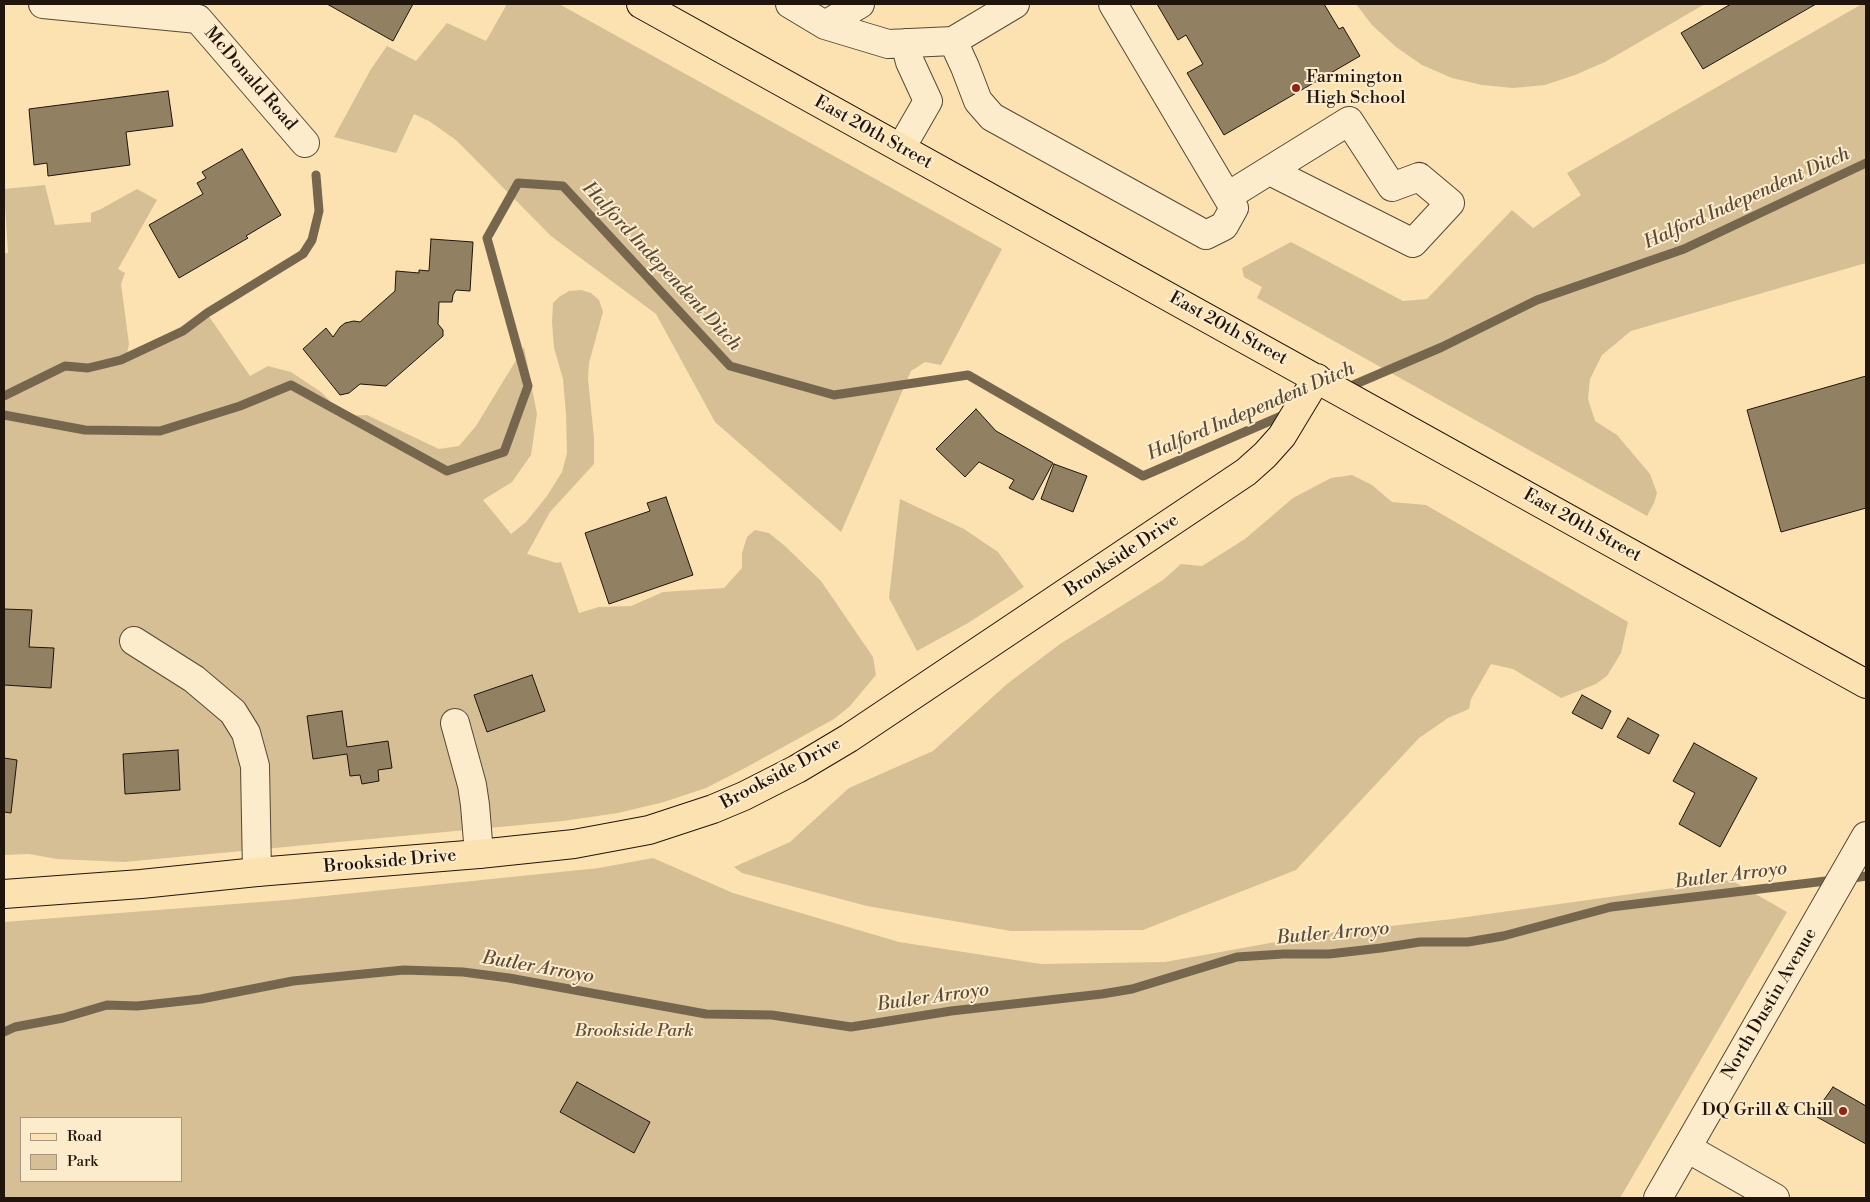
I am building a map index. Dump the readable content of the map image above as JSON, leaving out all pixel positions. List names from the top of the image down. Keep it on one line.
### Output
{"streets":{"main road":["East 20th Street","Brookside Drive"],"street":["McDonald Road","North Dustin Avenue"]},"crossings":[["East 20th Street","Brookside Drive"]],"water":["Halford Independent Ditch","Butler Arroyo"],"parks":["Brookside Park"],"places":["Farmington High School","DQ Grill & Chill"],"legend":["Road","Park"]}
